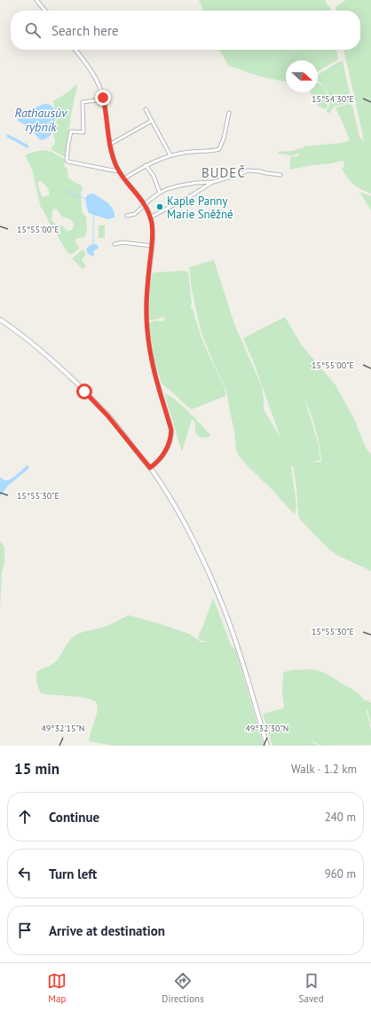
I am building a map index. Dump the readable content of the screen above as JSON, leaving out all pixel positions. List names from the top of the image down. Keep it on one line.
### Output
{"districts":["BUDEČ"],"water":["Rathausův rybník"],"places":["Kaple Panny Marie Sněžné"],"north":"right","page":{"search":"Search here","heading":["15 min","Walk · 1.2 km"],"list":[["Continue","240 m"],["Turn left","960 m"],"Arrive at destination"],"nav":["Map","Directions","Saved"]},"coordinates":["15°54'30\"E","15°55'00\"E","15°55'30\"E","49°32'15\"N","49°32'30\"N"]}
